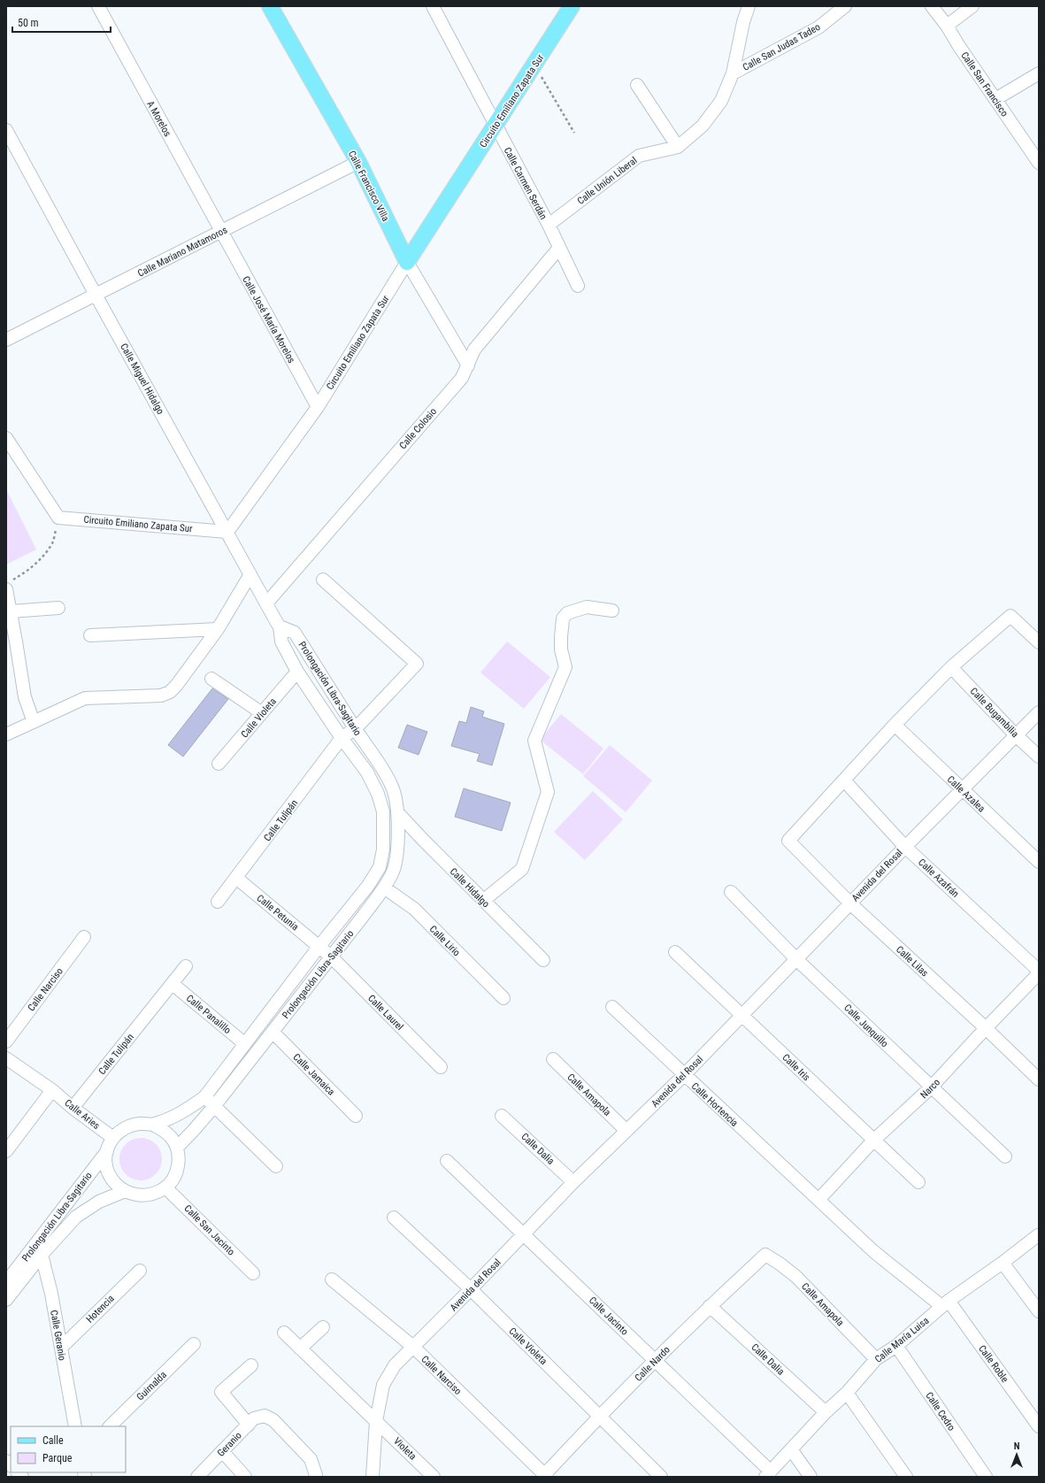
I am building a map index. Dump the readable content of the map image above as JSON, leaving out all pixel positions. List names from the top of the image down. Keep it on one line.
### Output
{"streets":{"main road":["Circuito Emiliano Zapata Sur","Calle Francisco Villa"],"street":["Calle San Judas Tadeo","Calle San Francisco","A Morelos","Calle Unión Liberal","Calle Carmen Serdán","Calle Mariano Matamoros","Calle José María Morelos","Calle Miguel Hidalgo","Calle Colosio","Prolongación Libra-Sagitario","Calle Bugambilia","Calle Violeta","Calle Azalea","Calle Tulipán","Avenida del Rosal","Calle Azafrán","Calle Hidalgo","Calle Petunia","Calle Lirio","Calle Lilas","Calle Narciso","Calle Laurel","Calle Panalillo","Calle Junquillo","Calle Iris","Calle Jamaica","Narco","Calle Amapola","Calle Hortencia","Calle Aries","Calle Dalia","Calle San Jacinto","Hotencia","Calle Jacinto","Calle Geranio","Calle María Luisa","Calle Nardo","Calle Roble","Guirnalda","Calle Cedro","Geranio","Violeta"]},"crossings":[["Calle San Judas Tadeo","Calle Unión Liberal"],["Circuito Emiliano Zapata Sur","Calle Carmen Serdán"],["Circuito Emiliano Zapata Sur","Calle Francisco Villa"],["Circuito Emiliano Zapata Sur","Calle José María Morelos"],["Circuito Emiliano Zapata Sur","Calle Miguel Hidalgo"],["A Morelos","Calle Mariano Matamoros"],["A Morelos","Calle José María Morelos"],["Calle Unión Liberal","Calle Carmen Serdán"],["Calle Carmen Serdán","Calle Colosio"],["Calle Francisco Villa","Calle Mariano Matamoros"],["Calle Francisco Villa","Calle Colosio"],["Calle Mariano Matamoros","Calle José María Morelos"],["Calle Mariano Matamoros","Calle Miguel Hidalgo"],["Calle Miguel Hidalgo","Calle Colosio"],["Calle Miguel Hidalgo","Prolongación Libra-Sagitario"],["Prolongación Libra-Sagitario","Calle Violeta"],["Prolongación Libra-Sagitario","Calle Tulipán"],["Prolongación Libra-Sagitario","Calle Hidalgo"],["Prolongación Libra-Sagitario","Calle Petunia"],["Prolongación Libra-Sagitario","Calle Lirio"],["Prolongación Libra-Sagitario","Calle Laurel"],["Prolongación Libra-Sagitario","Calle Panalillo"],["Prolongación Libra-Sagitario","Calle Jamaica"],["Prolongación Libra-Sagitario","Calle Aries"],["Prolongación Libra-Sagitario","Calle San Jacinto"],["Prolongación Libra-Sagitario","Calle Geranio"],["Calle Bugambilia","Avenida del Rosal"],["Calle Violeta","Avenida del Rosal"],["Calle Violeta","Calle Nardo"],["Calle Azalea","Avenida del Rosal"],["Calle Tulipán","Calle Petunia"],["Calle Tulipán","Calle Panalillo"],["Calle Tulipán","Calle Aries"],["Avenida del Rosal","Calle Azafrán"],["Avenida del Rosal","Calle Lilas"],["Avenida del Rosal","Calle Narciso"],["Avenida del Rosal","Calle Junquillo"],["Avenida del Rosal","Calle Iris"],["Avenida del Rosal","Calle Amapola"],["Avenida del Rosal","Calle Hortencia"],["Avenida del Rosal","Calle Dalia"],["Avenida del Rosal","Calle Jacinto"],["Avenida del Rosal","Violeta"],["Calle Azafrán","Calle Lilas"],["Calle Azafrán","Narco"],["Calle Petunia","Calle Laurel"],["Calle Lilas","Narco"],["Calle Narciso","Calle Nardo"],["Calle Junquillo","Narco"],["Calle Iris","Narco"],["Narco","Calle Hortencia"],["Calle Amapola","Calle María Luisa"],["Calle Amapola","Calle Nardo"],["Calle Aries","Calle San Jacinto"],["Calle Dalia","Calle María Luisa"],["Calle Dalia","Calle Nardo"],["Hotencia","Calle Geranio"],["Calle Jacinto","Calle María Luisa"],["Calle Jacinto","Calle Nardo"],["Calle María Luisa","Calle Roble"],["Calle María Luisa","Calle Cedro"]],"legend":["Calle","Parque"],"scale_bar":"50 m","north":"top"}
